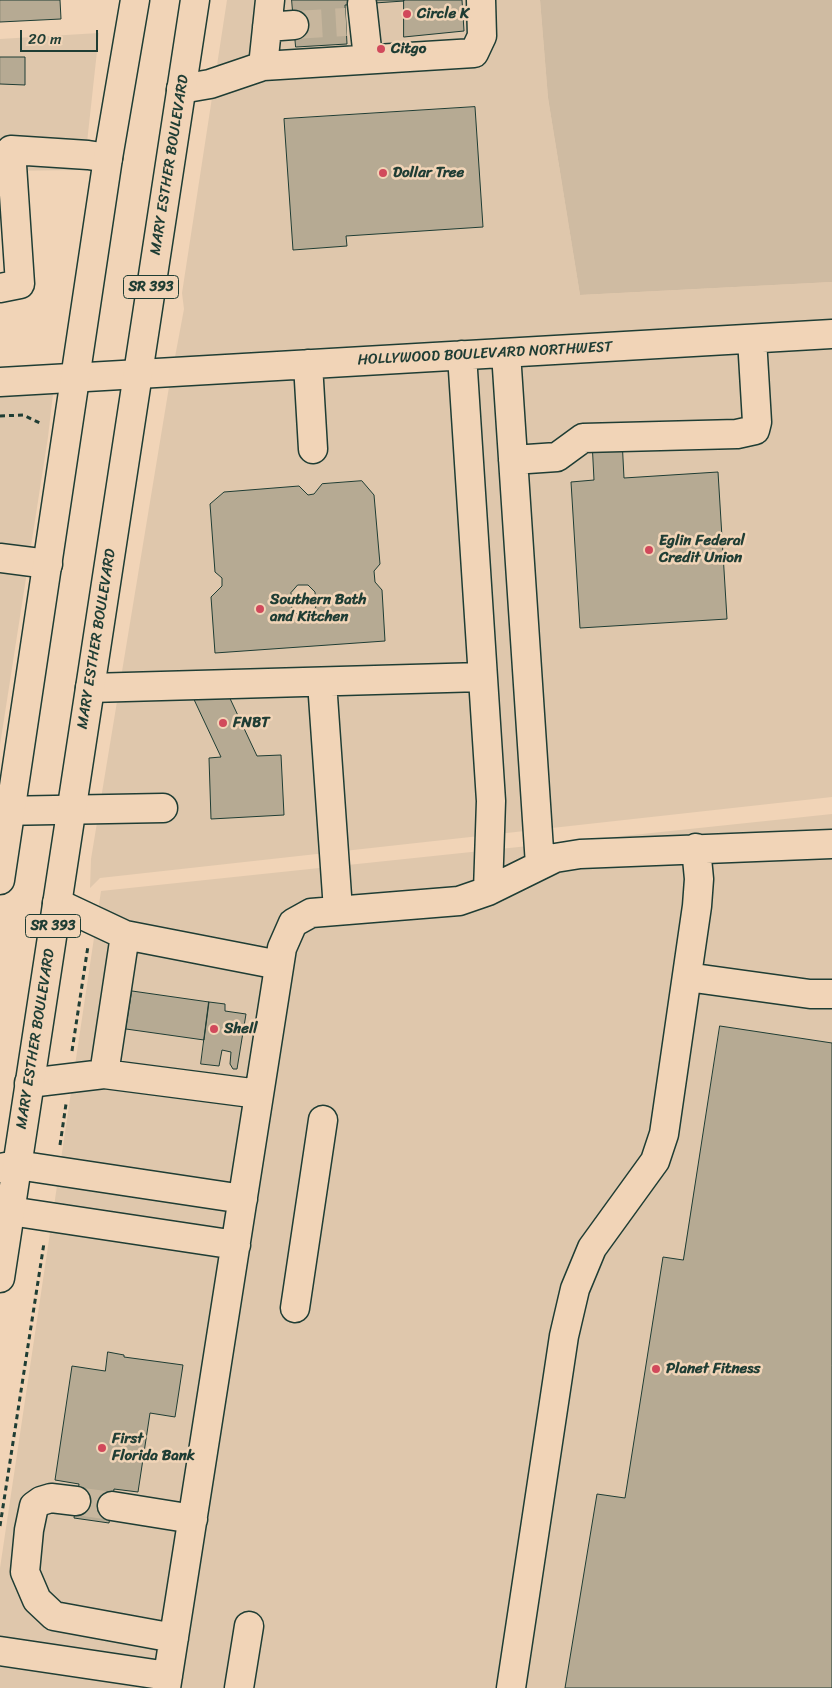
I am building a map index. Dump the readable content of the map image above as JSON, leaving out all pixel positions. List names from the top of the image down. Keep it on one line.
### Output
{"streets":{"main road":["MARY ESTHER BOULEVARD","SR 393","HOLLYWOOD BOULEVARD NORTHWEST"]},"crossings":[["MARY ESTHER BOULEVARD","HOLLYWOOD BOULEVARD NORTHWEST"]],"places":["Circle K","Citgo","Dollar Tree","Eglin Federal Credit Union","Southern Bath and Kitchen","FNBT","Shell","Planet Fitness","First Florida Bank"],"scale_bar":"20 m"}
